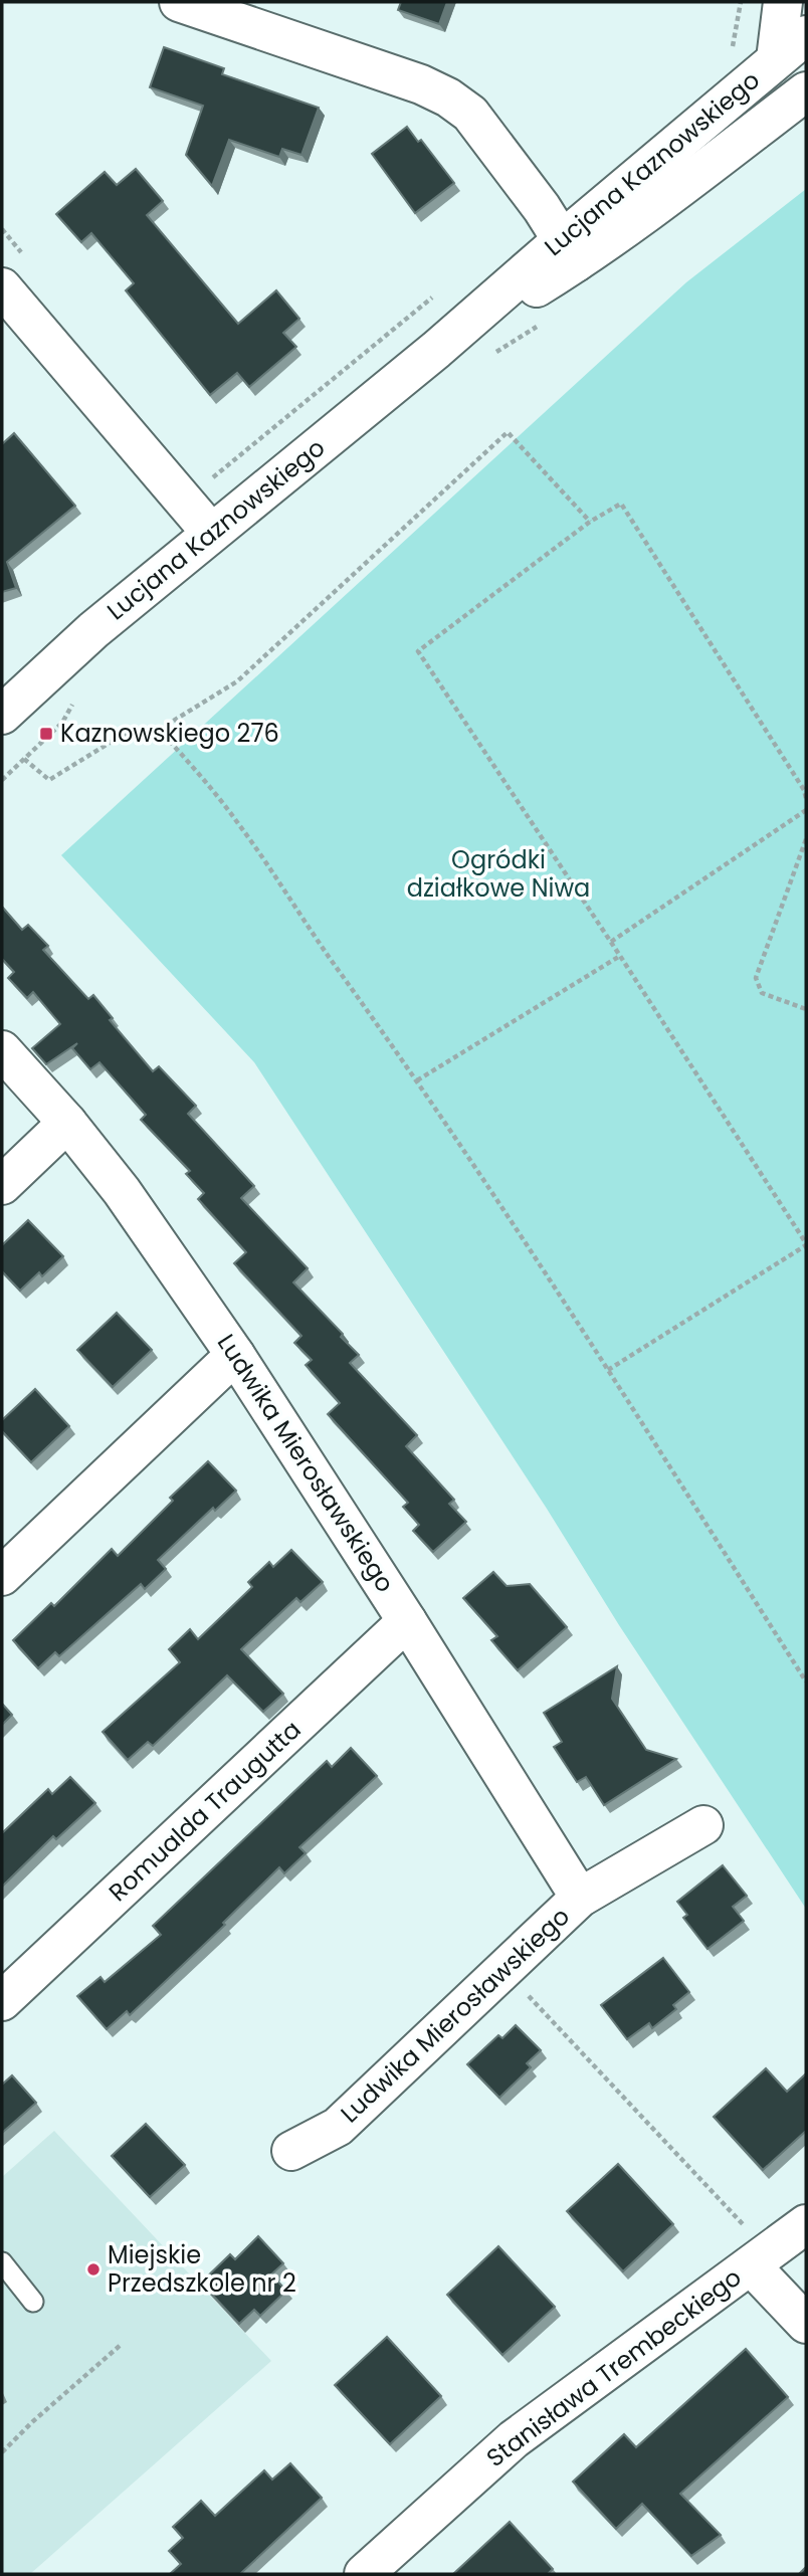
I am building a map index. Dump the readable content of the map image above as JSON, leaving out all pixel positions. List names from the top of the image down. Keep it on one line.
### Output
{"streets":{"street":["Lucjana Kaznowskiego","Ludwika Mierosławskiego","Romualda Traugutta","Stanisława Trembeckiego"]},"crossings":[["Ludwika Mierosławskiego","Romualda Traugutta"]],"parks":["Ogródki działkowe Niwa"],"places":{"transit":["Kaznowskiego 276"],"other":["Miejskie Przedszkole nr 2"]}}
